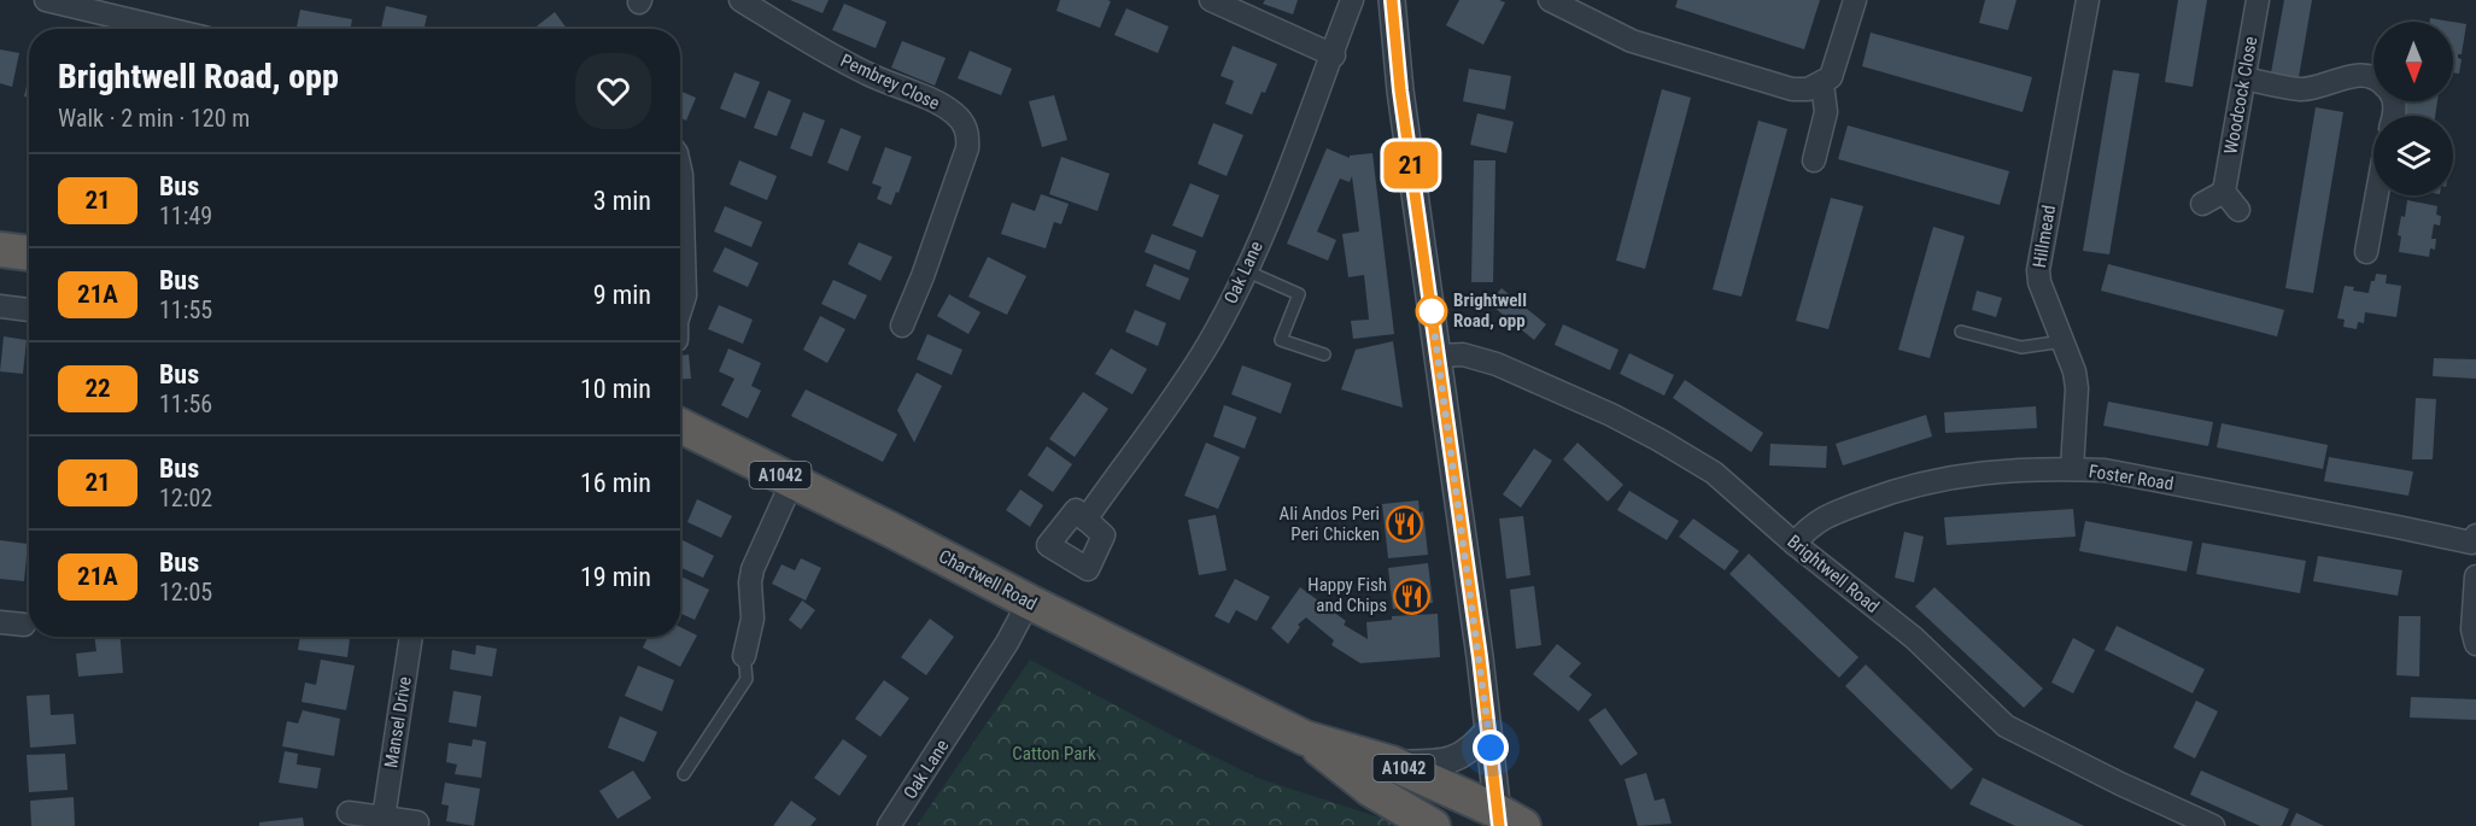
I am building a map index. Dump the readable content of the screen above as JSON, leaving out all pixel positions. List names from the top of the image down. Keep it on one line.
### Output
{"streets":{"highway":["A1042","Chartwell Road"],"street":["Pembrey Close","Woodcock Close","Hillmead","Oak Lane","Foster Road","Brightwell Road","Mansel Drive"]},"crossings":[["Hillmead","Foster Road"],["Oak Lane","Chartwell Road"],["Foster Road","Brightwell Road"]],"parks":["Catton Park"],"places":{"other":["Brightwell Road, opp"],"restaurant":["Ali Andos Peri Peri Chicken","Happy Fish and Chips"]},"lines":["bus line 21"],"north":"bottom","page":{"on_map":"21","heading":["Brightwell Road, opp","Walk · 2 min · 120 m"],"list":[{"mark":"21","name":"Bus","note":"11:49","value":"3 min"},{"mark":"21A","name":"Bus","note":"11:55","value":"9 min"},{"mark":"22","name":"Bus","note":"11:56","value":"10 min"},{"mark":"21","name":"Bus","note":"12:02","value":"16 min"},{"mark":"21A","name":"Bus","note":"12:05","value":"19 min"}]}}
